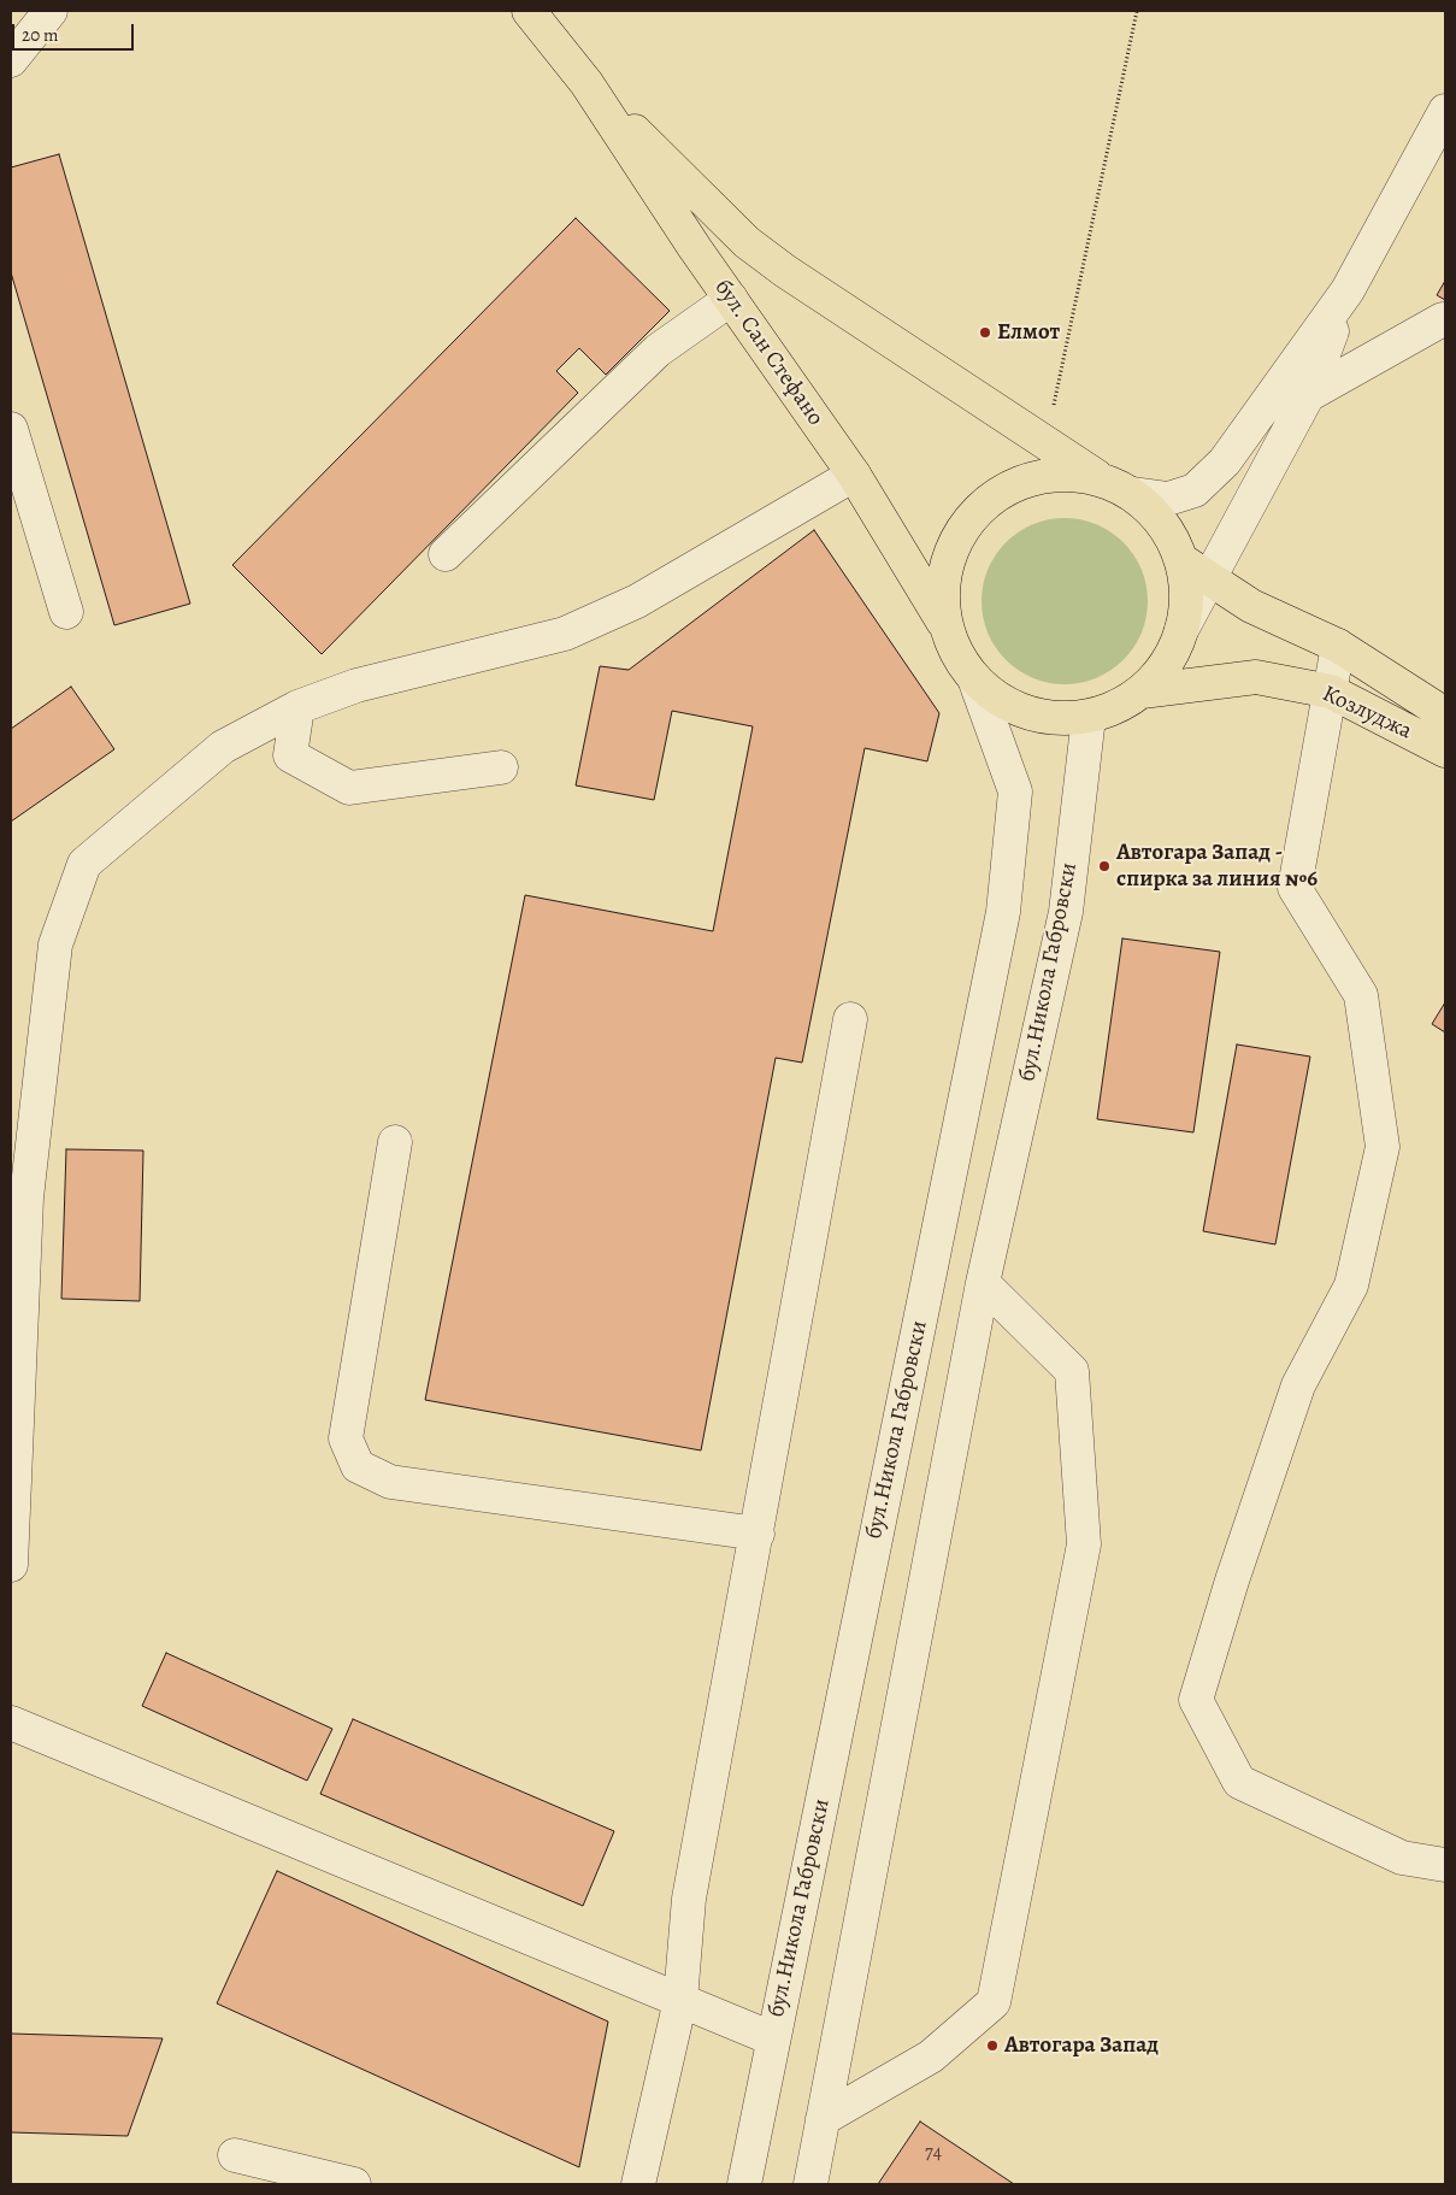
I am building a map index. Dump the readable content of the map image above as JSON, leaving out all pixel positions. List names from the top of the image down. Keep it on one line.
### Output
{"streets":{"main road":["бул. Сан Стефано","Козлуджа"],"street":["бул.Никола Габровски"]},"places":["Елмот","Автогара Запад - спирка за линия №6","Автогара Запад"],"house_numbers":["74"],"scale_bar":"20 m"}
